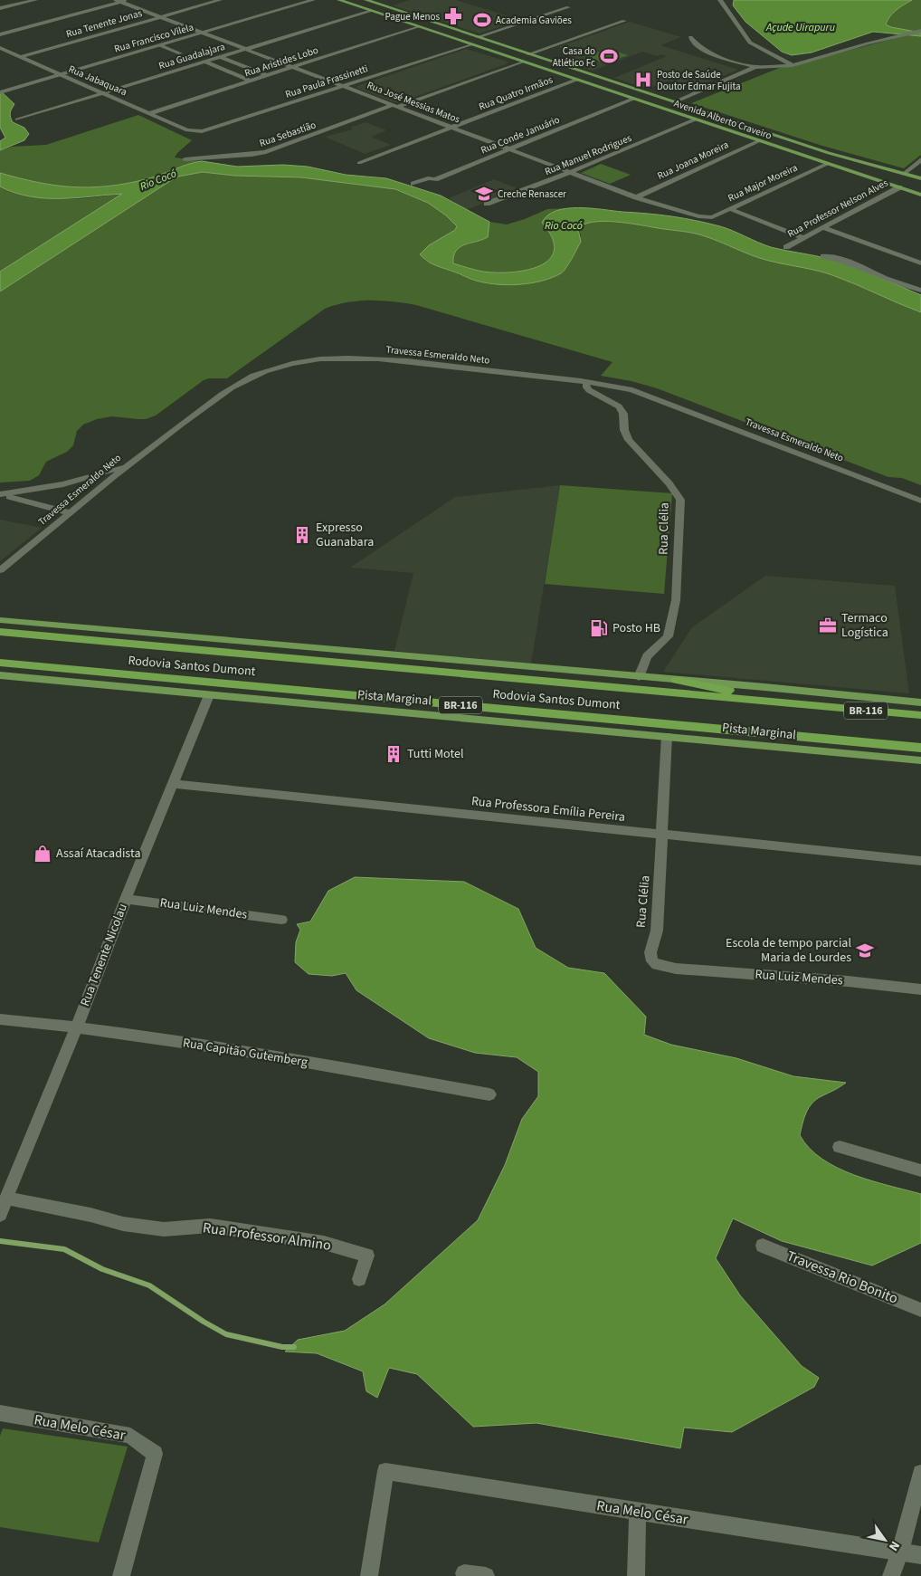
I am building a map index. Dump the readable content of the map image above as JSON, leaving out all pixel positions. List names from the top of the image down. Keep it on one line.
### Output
{"streets":{"highway":["Rodovia Santos Dumont","BR-116"],"main road":["Avenida Alberto Craveiro","Pista Marginal"],"street":["Rua Tenente Jonas","Rua Francisco Vilela","Rua Guadalajara","Rua Aristides Lobo","Rua Jabaquara","Rua Paula Frassinetti","Rua Quatro Irmãos","Rua José Messias Matos","Rua Sebastião","Rua Conde Januário","Rua Manuel Rodrigues","Rua Joana Moreira","Rua Major Moreira","Rua Professor Nelson Alves","Travessa Esmeraldo Neto","Rua Clélia","Rua Professora Emília Pereira","Rua Luiz Mendes","Rua Tenente Nicolau","Rua Capitão Gutemberg","Rua Professor Almino","Travessa Rio Bonito","Rua Melo César"]},"crossings":[["Rua Tenente Jonas","Rua Jabaquara"],["Rua Tenente Jonas","Rua José Messias Matos"],["Rua Francisco Vilela","Rua Jabaquara"],["Rua Francisco Vilela","Rua José Messias Matos"],["Rua Guadalajara","Rua Jabaquara"],["Rua Guadalajara","Rua José Messias Matos"],["Rua Guadalajara","Avenida Alberto Craveiro"],["Rua Aristides Lobo","Rua Jabaquara"],["Rua Aristides Lobo","Rua José Messias Matos"],["Rua Aristides Lobo","Avenida Alberto Craveiro"],["Rua Jabaquara","Rua Paula Frassinetti"],["Rua Paula Frassinetti","Rua José Messias Matos"],["Rua Paula Frassinetti","Avenida Alberto Craveiro"],["Rua Quatro Irmãos","Rua José Messias Matos"],["Rua Quatro Irmãos","Avenida Alberto Craveiro"],["Rua José Messias Matos","Rua Sebastião"],["Rua José Messias Matos","Rua Conde Januário"],["Rua José Messias Matos","Rua Manuel Rodrigues"],["Rua José Messias Matos","Rua Joana Moreira"],["Rua José Messias Matos","Rua Major Moreira"],["Avenida Alberto Craveiro","Rua Sebastião"],["Avenida Alberto Craveiro","Rua Conde Januário"],["Avenida Alberto Craveiro","Rua Manuel Rodrigues"],["Avenida Alberto Craveiro","Rua Joana Moreira"],["Avenida Alberto Craveiro","Rua Major Moreira"],["Avenida Alberto Craveiro","Rua Professor Nelson Alves"],["Travessa Esmeraldo Neto","Rua Clélia"],["Rua Clélia","Pista Marginal"],["Rua Clélia","BR-116"],["Rua Clélia","Rua Professora Emília Pereira"],["Rua Clélia","Rua Luiz Mendes"],["Pista Marginal","Rua Tenente Nicolau"],["Rua Professora Emília Pereira","Rua Tenente Nicolau"],["Rua Luiz Mendes","Rua Tenente Nicolau"],["Rua Tenente Nicolau","Rua Capitão Gutemberg"],["Rua Tenente Nicolau","Rua Professor Almino"]],"water":["Açude Uirapuru","Rio Cocó"],"places":{"pharmacy":["Pague Menos"],"sports":["Academia Gaviões","Casa do Atlético Fc"],"hospital":["Posto de Saúde Doutor Edmar Fujita"],"school or university":["Creche Renascer","Escola de tempo parcial Maria de Lourdes"],"building":["Expresso Guanabara","Tutti Motel"],"office":["Termaco Logística"],"fuel station":["Posto HB"],"shop":["Assaí Atacadista"]},"north":"bottom right"}
